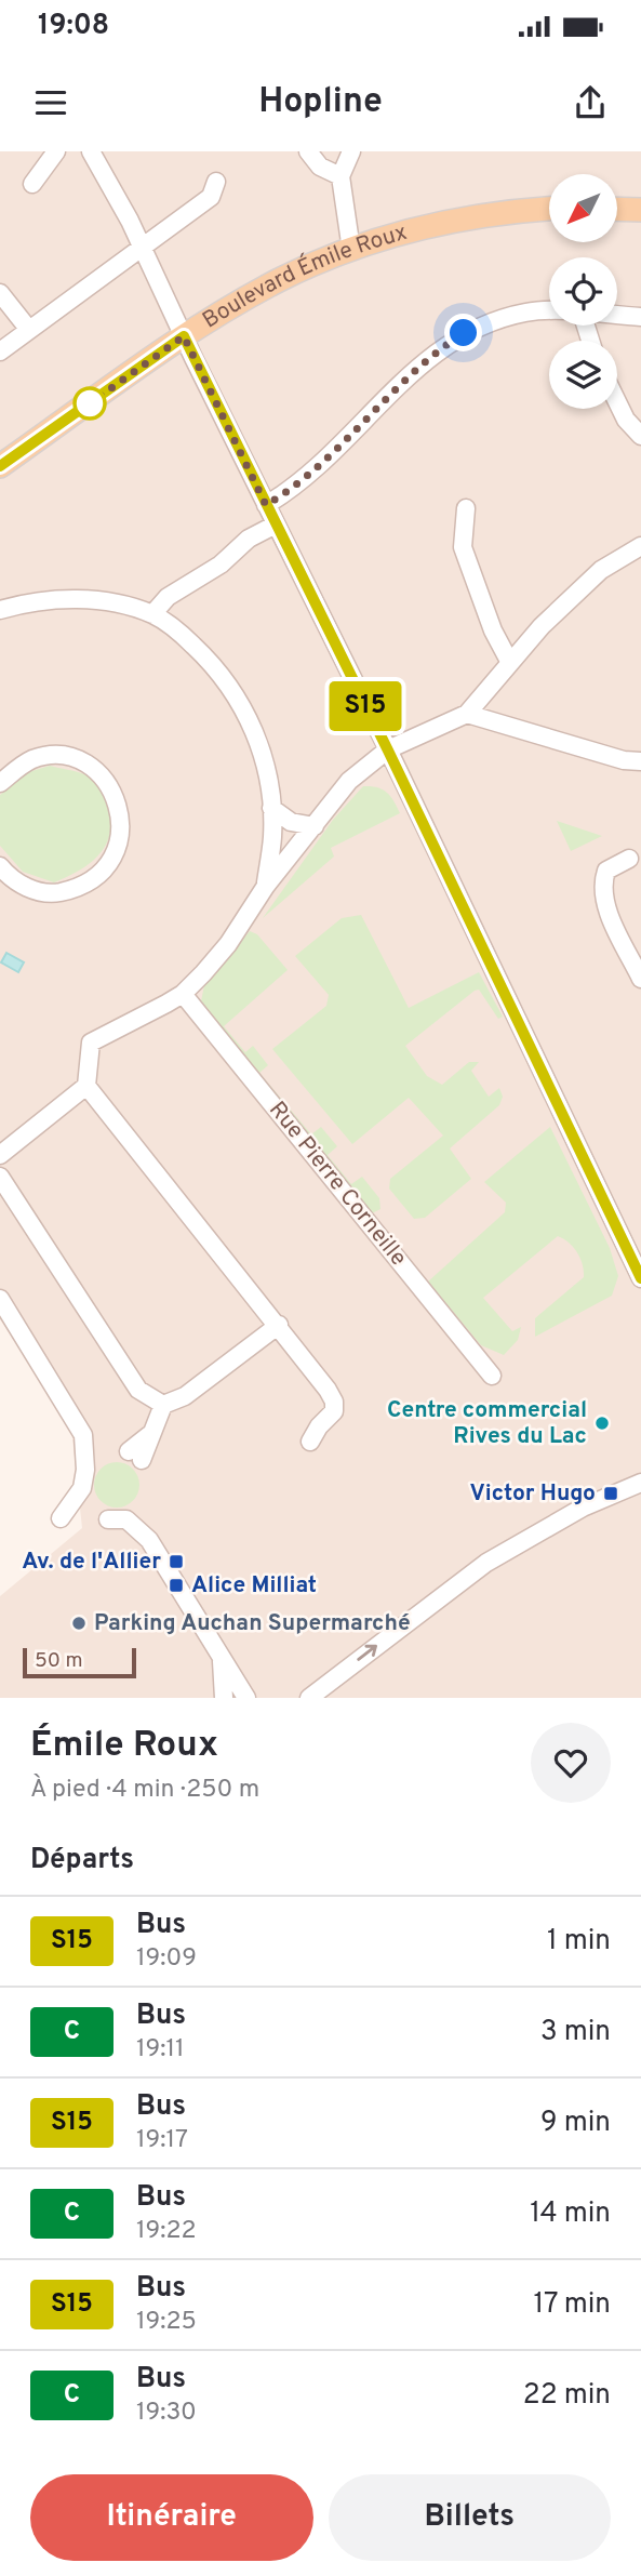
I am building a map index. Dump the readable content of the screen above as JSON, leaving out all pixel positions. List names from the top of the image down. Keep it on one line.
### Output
{"streets":{"main road":["Boulevard Émile Roux"],"street":["Rue Pierre Corneille"]},"places":{"other":["Centre commercial Rives du Lac","Parking Auchan Supermarché"],"transit":["Victor Hugo","Av. de l'Allier","Alice Milliat"]},"lines":["bus line S15"],"scale_bar":"50 m","north":"bottom left","page":{"status":"19:08","header":"Hopline","on_map":"S15","scale":"50 m","heading":[["Émile Roux","À pied · 4 min · 250 m"],"Départs"],"list":[{"mark":"S15","name":"Bus","note":"19:09","value":"1 min"},{"mark":"C","name":"Bus","note":"19:11","value":"3 min"},{"mark":"S15","name":"Bus","note":"19:17","value":"9 min"},{"mark":"C","name":"Bus","note":"19:22","value":"14 min"},{"mark":"S15","name":"Bus","note":"19:25","value":"17 min"},{"mark":"C","name":"Bus","note":"19:30","value":"22 min"}],"buttons":["Itinéraire","Billets"]}}
